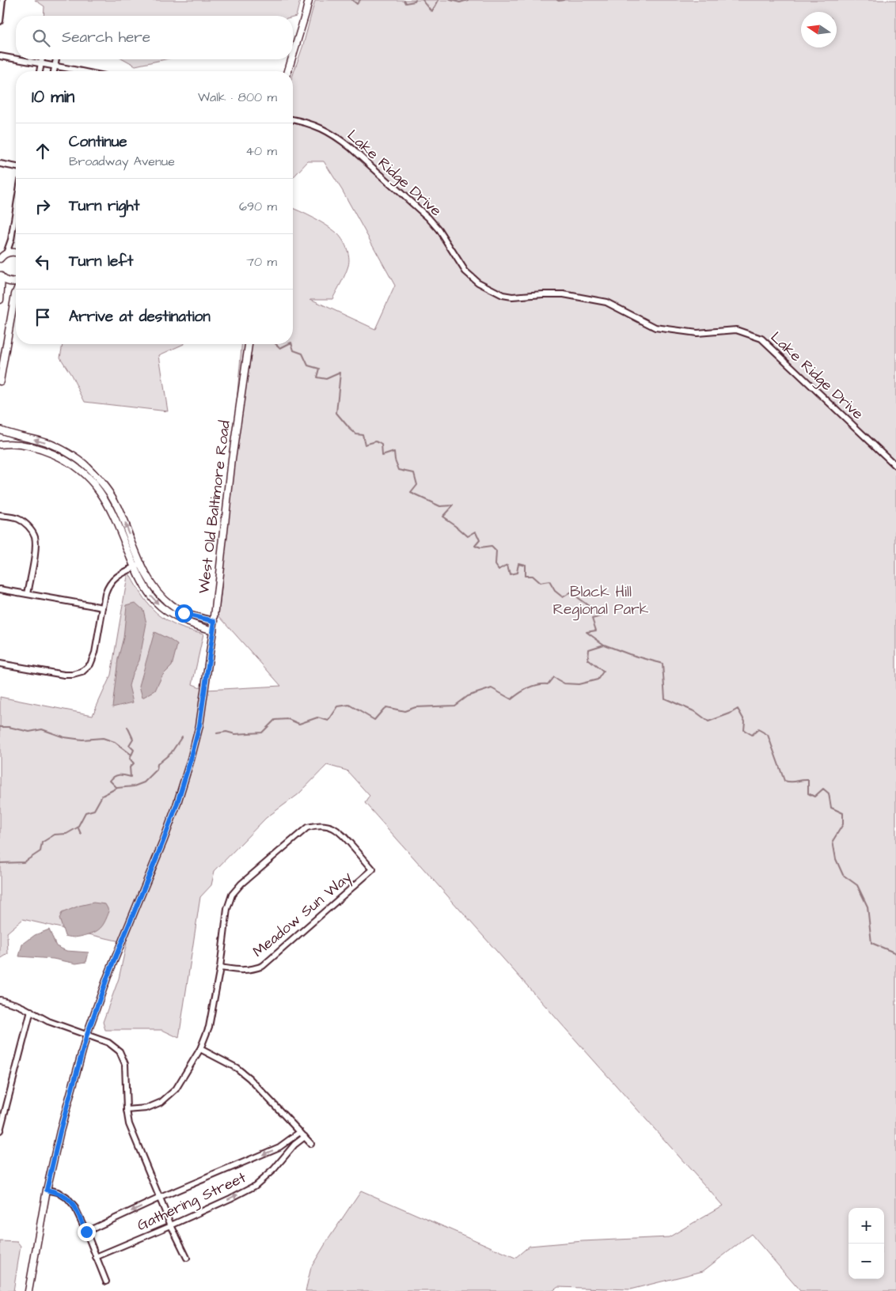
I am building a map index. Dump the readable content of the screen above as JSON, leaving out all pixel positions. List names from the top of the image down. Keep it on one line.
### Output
{"streets":{"street":["Lake Ridge Drive","West Old Baltimore Road","Meadow Sun Way","Gathering Street"]},"parks":["Black Hill Regional Park"],"north":"left","page":{"search":"Search here","heading":["10 min","Walk · 800 m"],"list":[["Continue","Broadway Avenue","40 m"],["Turn right","690 m"],["Turn left","70 m"],"Arrive at destination"],"map_buttons":["+","−"]}}
